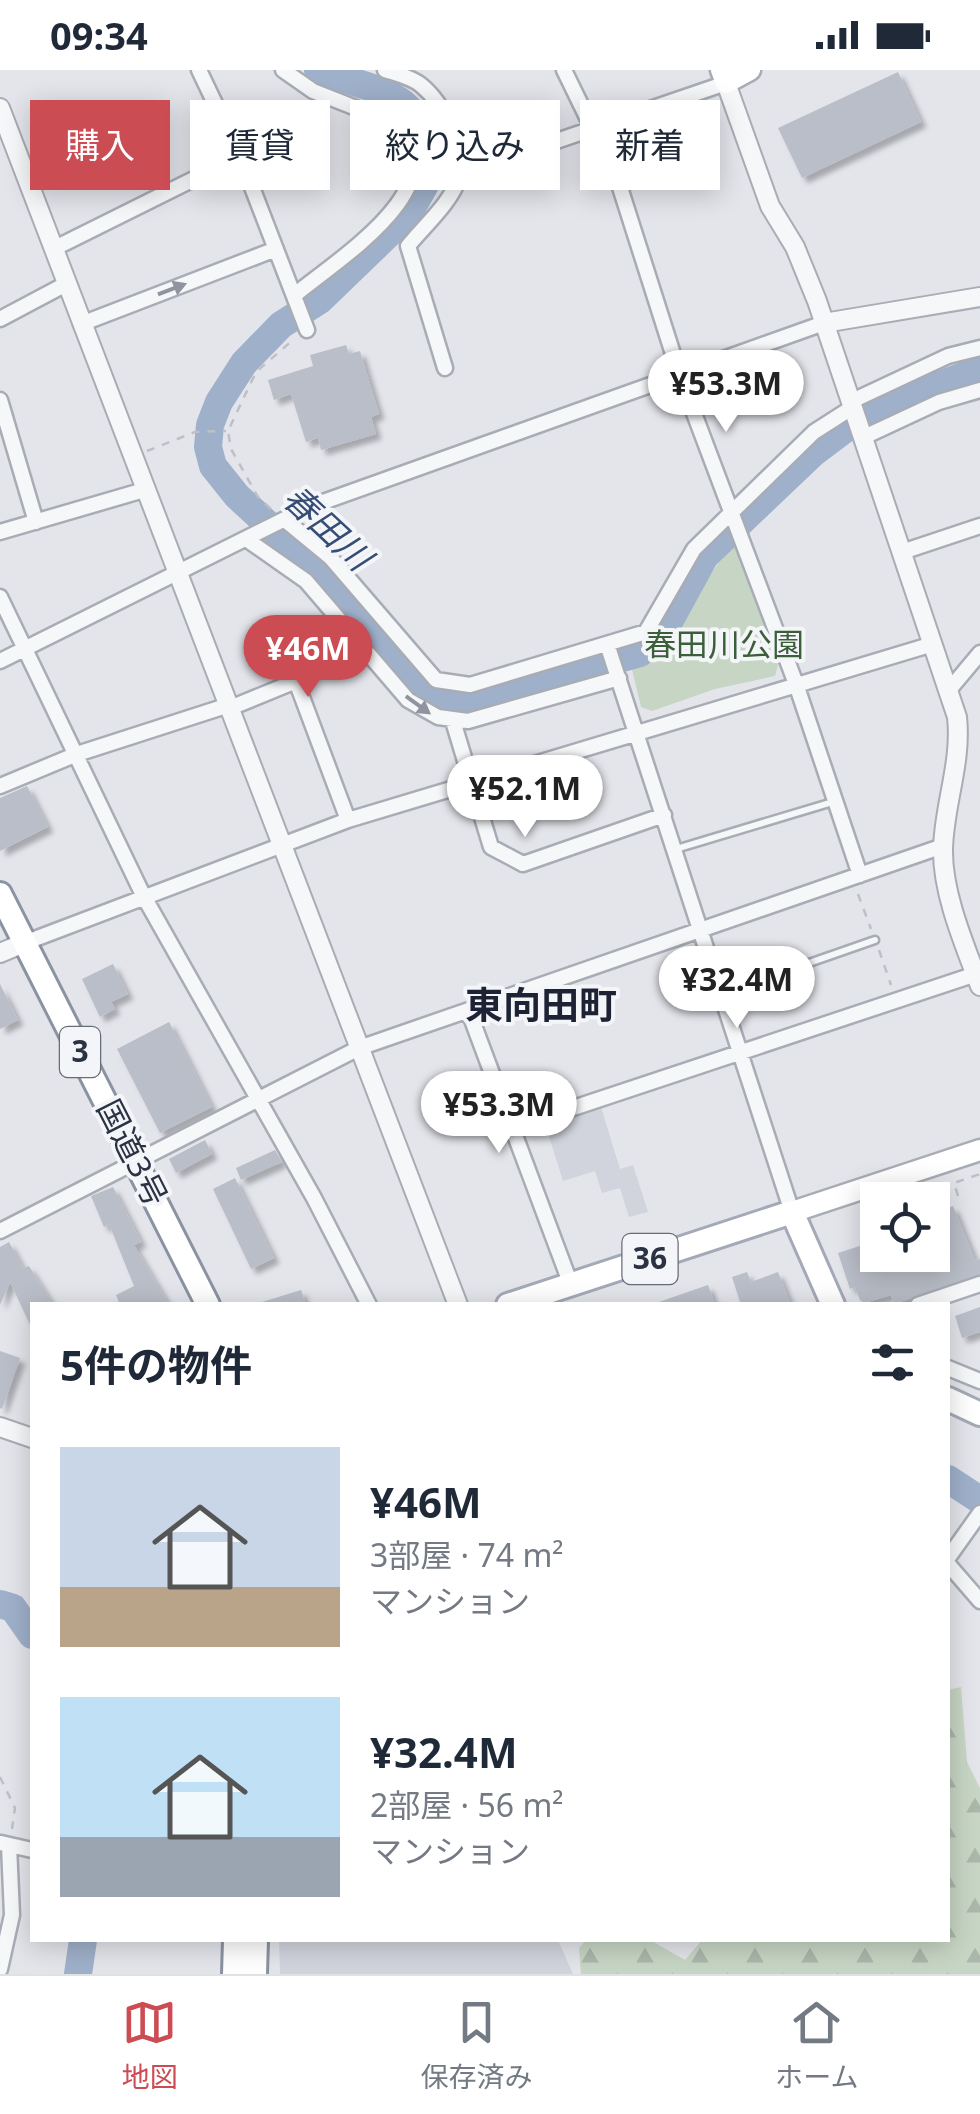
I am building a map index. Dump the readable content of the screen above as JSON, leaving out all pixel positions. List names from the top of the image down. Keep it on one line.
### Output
{"streets":{"main road":["3","国道3号","36"]},"districts":["東向田町"],"water":["春田川"],"parks":["春田川公園"],"page":{"status":"09:34","chip":["購入","賃貸","絞り込み","新着"],"price":["¥53.3M","¥46M","¥52.1M","¥32.4M","¥53.3M"],"heading":"5件の物件","list":[{"name":"¥46M","note":"3部屋 · 74 m² · マンション"},{"name":"¥32.4M","note":"2部屋 · 56 m² · マンション"}],"tabs":["地図","保存済み","ホーム"]}}
